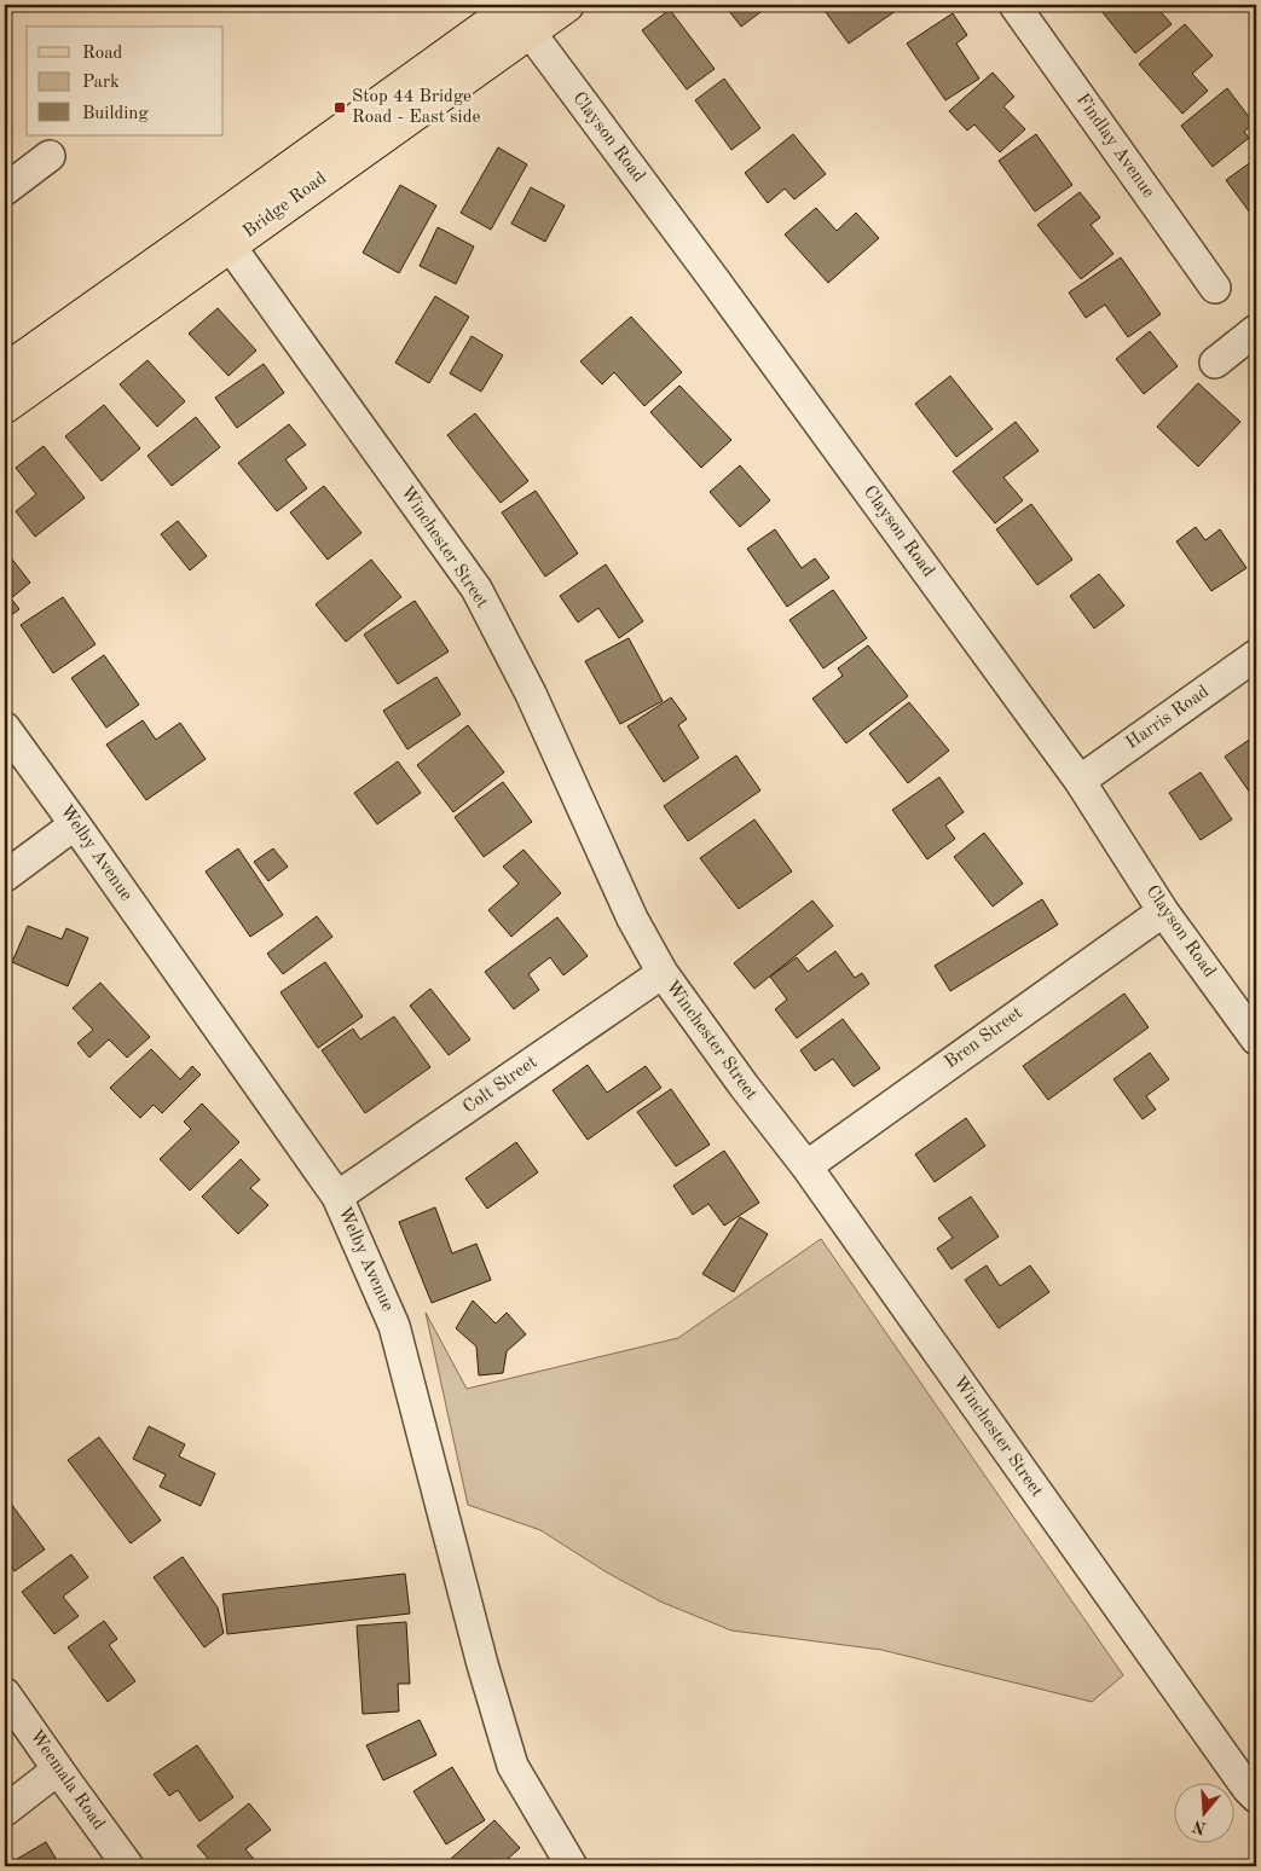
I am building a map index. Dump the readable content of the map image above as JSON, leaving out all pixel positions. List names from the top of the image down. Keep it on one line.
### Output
{"streets":{"main road":["Bridge Road"],"street":["Clayson Road","Findlay Avenue","Winchester Street","Harris Road","Welby Avenue","Bren Street","Colt Street","Weemala Road"]},"crossings":[["Clayson Road","Bridge Road"],["Clayson Road","Harris Road"],["Clayson Road","Bren Street"],["Bridge Road","Winchester Street"],["Winchester Street","Bren Street"],["Winchester Street","Colt Street"],["Welby Avenue","Colt Street"]],"places":{"transit":["Stop 44 Bridge Road - East side"]},"legend":["Road","Park","Building"],"north":"bottom"}
